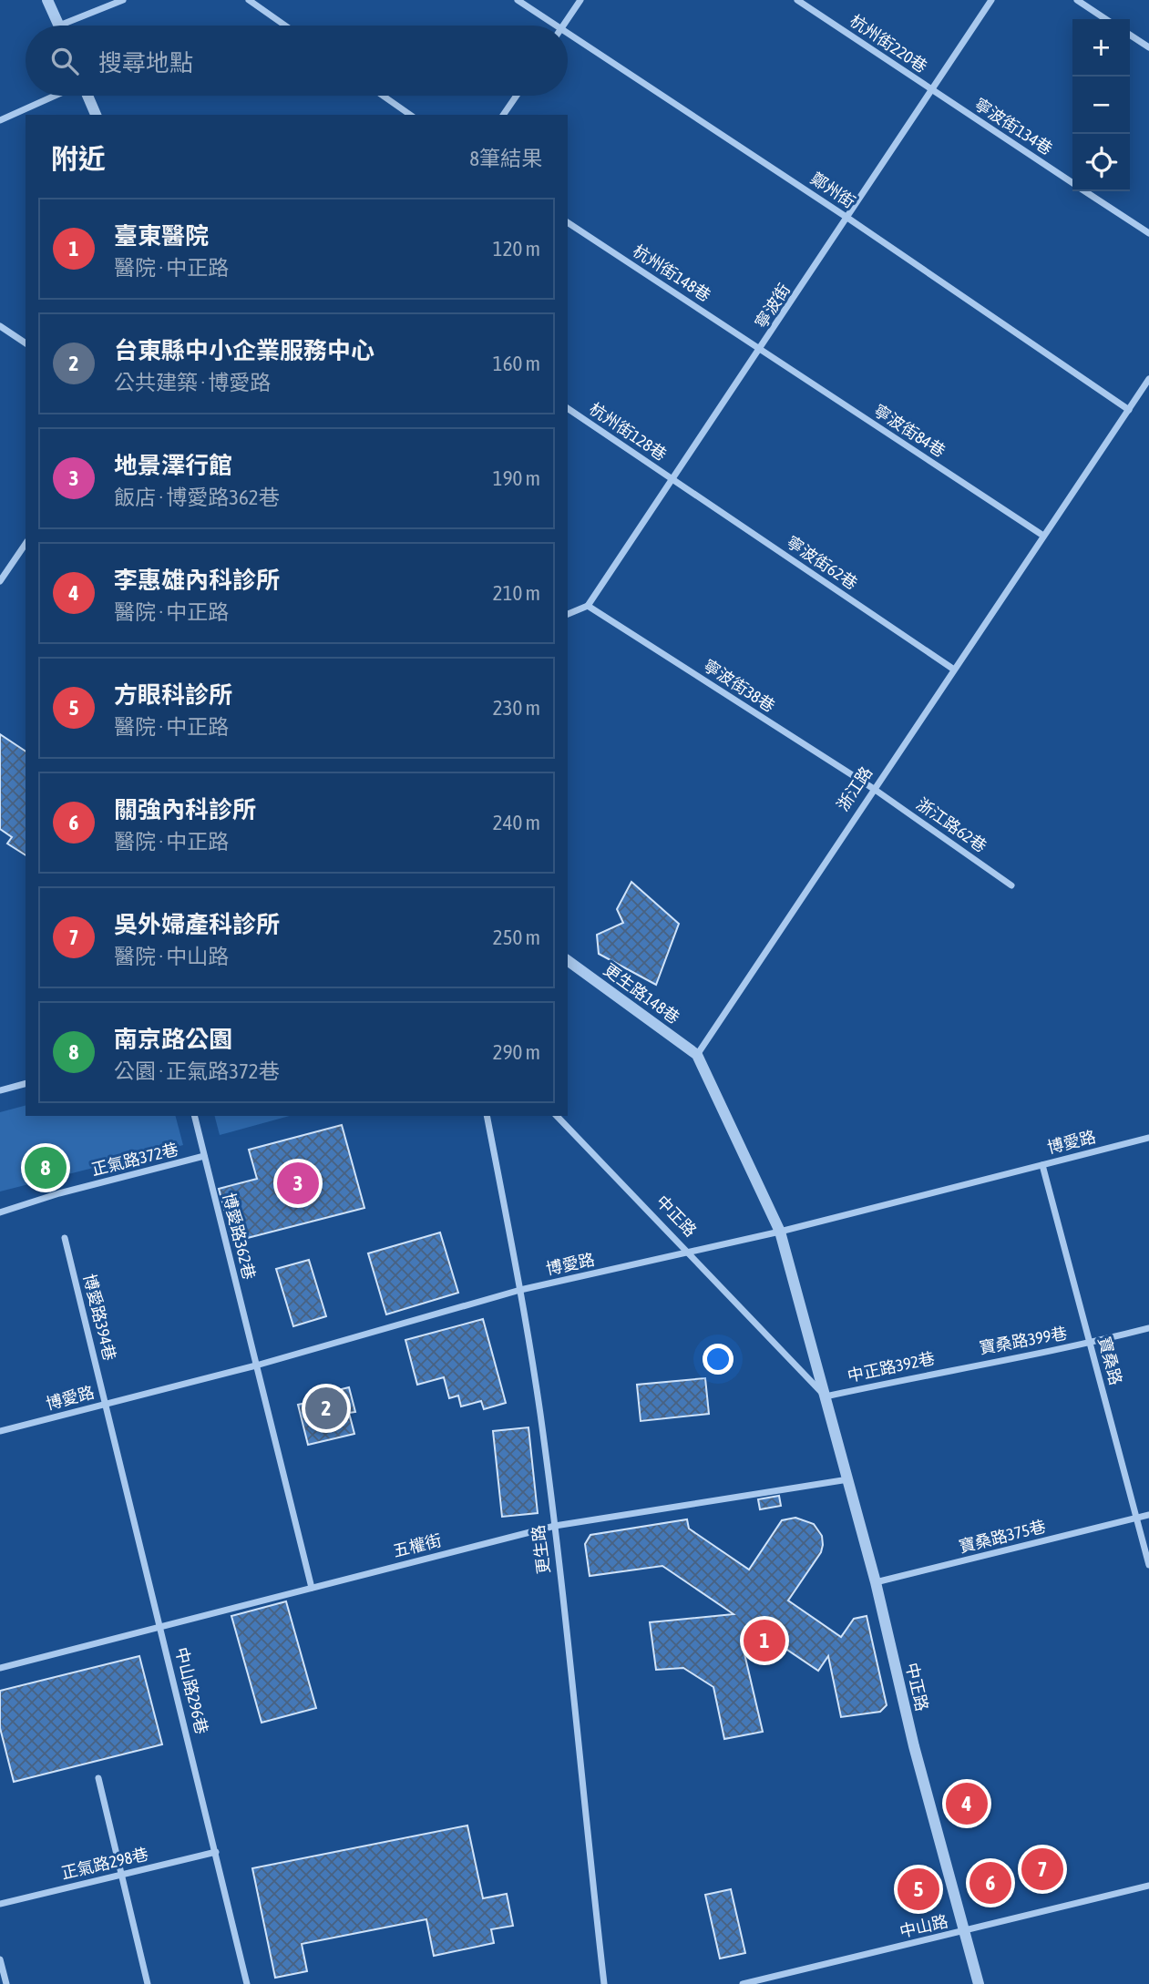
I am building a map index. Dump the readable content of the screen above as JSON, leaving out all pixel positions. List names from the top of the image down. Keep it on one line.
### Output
{"streets":{"street":["杭州街220巷","寧波街134巷","鄭州街","杭州街148巷","寧波街","寧波街84巷","杭州街128巷","寧波街62巷","寧波街38巷","浙江路","浙江路62巷","更生路148巷","博愛路","正氣路372巷","中正路","博愛路362巷","博愛路394巷","寶桑路399巷","寶桑路","中正路392巷","寶桑路375巷","五權街","更生路","中山路296巷","正氣路298巷","中山路"]},"crossings":[["杭州街220巷","寧波街134巷"],["杭州街220巷","寧波街"],["寧波街134巷","寧波街"],["鄭州街","寧波街"],["鄭州街","浙江路"],["杭州街148巷","寧波街"],["杭州街148巷","寧波街84巷"],["寧波街","寧波街84巷"],["寧波街","杭州街128巷"],["寧波街","寧波街62巷"],["寧波街","寧波街38巷"],["寧波街84巷","浙江路"],["杭州街128巷","寧波街62巷"],["寧波街62巷","浙江路"],["寧波街38巷","浙江路"],["寧波街38巷","浙江路62巷"],["浙江路","浙江路62巷"],["浙江路","更生路148巷"],["博愛路","中正路"],["博愛路","博愛路362巷"],["博愛路","博愛路394巷"],["博愛路","寶桑路"],["博愛路","更生路"],["博愛路","中山路296巷"],["正氣路372巷","博愛路362巷"],["中正路","中正路392巷"],["中正路","寶桑路375巷"],["中正路","五權街"],["中正路","中山路"],["博愛路362巷","五權街"],["博愛路394巷","中山路296巷"],["寶桑路399巷","寶桑路"],["寶桑路399巷","中正路392巷"],["寶桑路","寶桑路375巷"],["五權街","更生路"],["五權街","中山路296巷"],["中山路296巷","正氣路298巷"]],"page":{"map_buttons":["+","−"],"search":"搜尋地點","heading":["附近","8筆結果"],"list":[{"mark":"1","name":"臺東醫院","note":"醫院 · 中正路","value":"120 m"},{"mark":"2","name":"台東縣中小企業服務中心","note":"公共建築 · 博愛路","value":"160 m"},{"mark":"3","name":"地景澤行館","note":"飯店 · 博愛路362巷","value":"190 m"},{"mark":"4","name":"李惠雄內科診所","note":"醫院 · 中正路","value":"210 m"},{"mark":"5","name":"方眼科診所","note":"醫院 · 中正路","value":"230 m"},{"mark":"6","name":"關強內科診所","note":"醫院 · 中正路","value":"240 m"},{"mark":"7","name":"吳外婦產科診所","note":"醫院 · 中山路","value":"250 m"},{"mark":"8","name":"南京路公園","note":"公園 · 正氣路372巷","value":"290 m"}],"pins":["8","3","2","1","4","7","6","5"]}}
